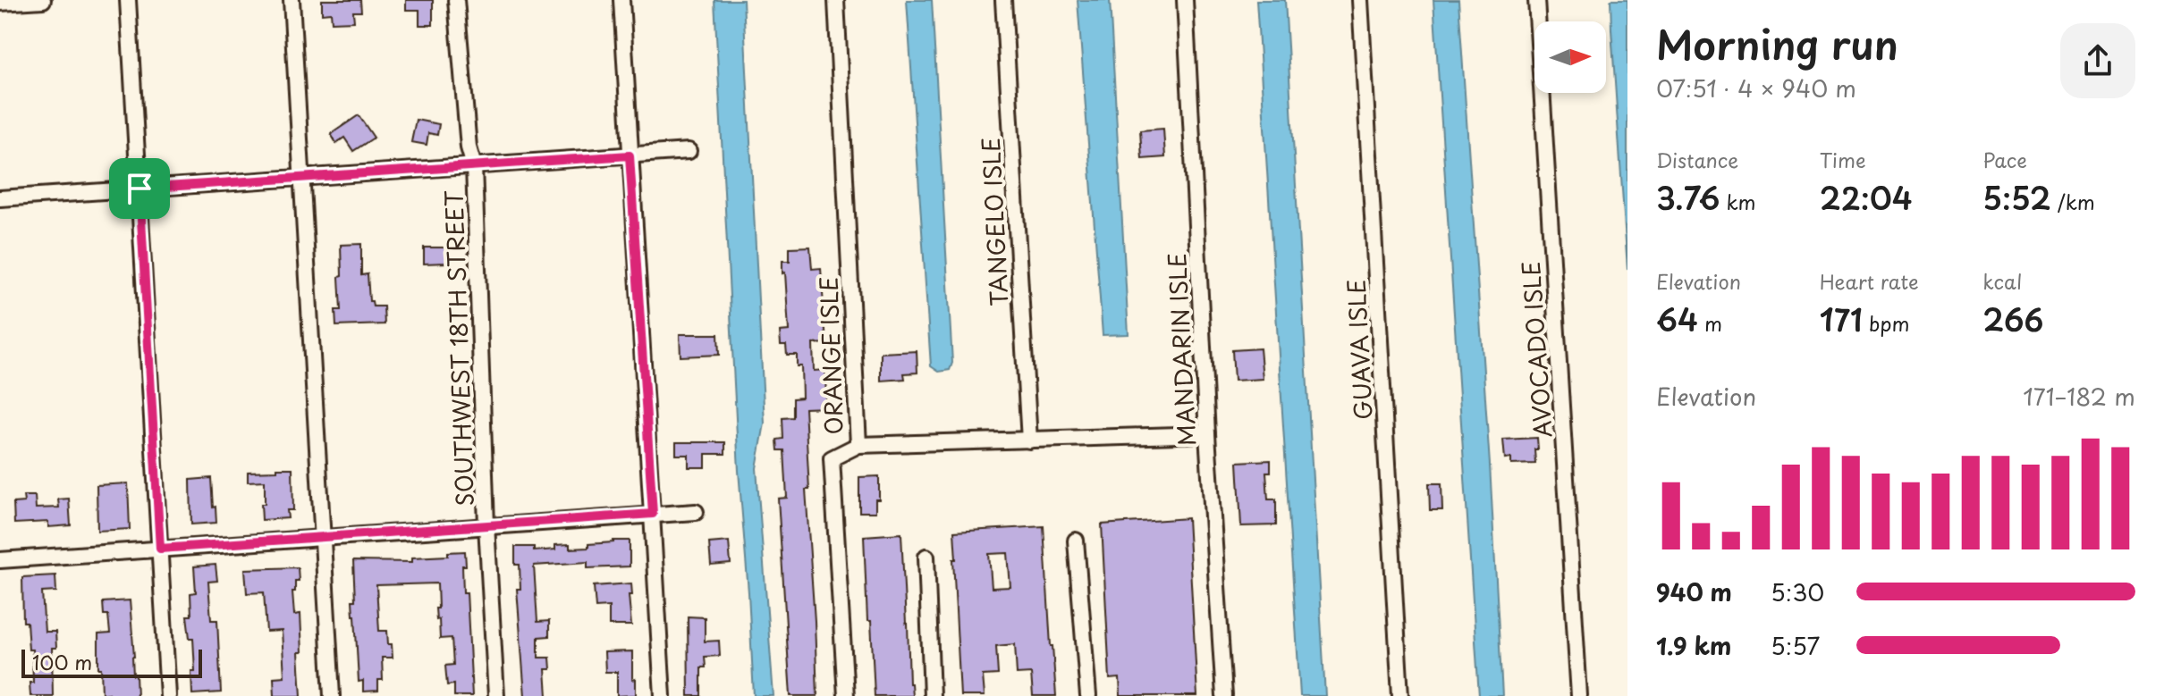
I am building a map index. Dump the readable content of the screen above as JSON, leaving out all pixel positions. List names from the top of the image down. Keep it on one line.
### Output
{"streets":{"street":["TANGELO ISLE","SOUTHWEST 18TH STREET","MANDARIN ISLE","GUAVA ISLE","AVOCADO ISLE","ORANGE ISLE"]},"scale_bar":"100 m","north":"right","page":{"heading":["Morning run","07:51 · 4 × 940 m"],"stats":[["Distance","3.76 km"],["Time","22:04"],["Pace","5:52 /km"],["Elevation","64 m"],["Heart rate","171 bpm"],["kcal","266"]],"chart":["Elevation","171–182 m"],"list":[{"name":"940 m","note":"5:30"},{"name":"1.9 km","note":"5:57"}],"scale":"100 m"}}
